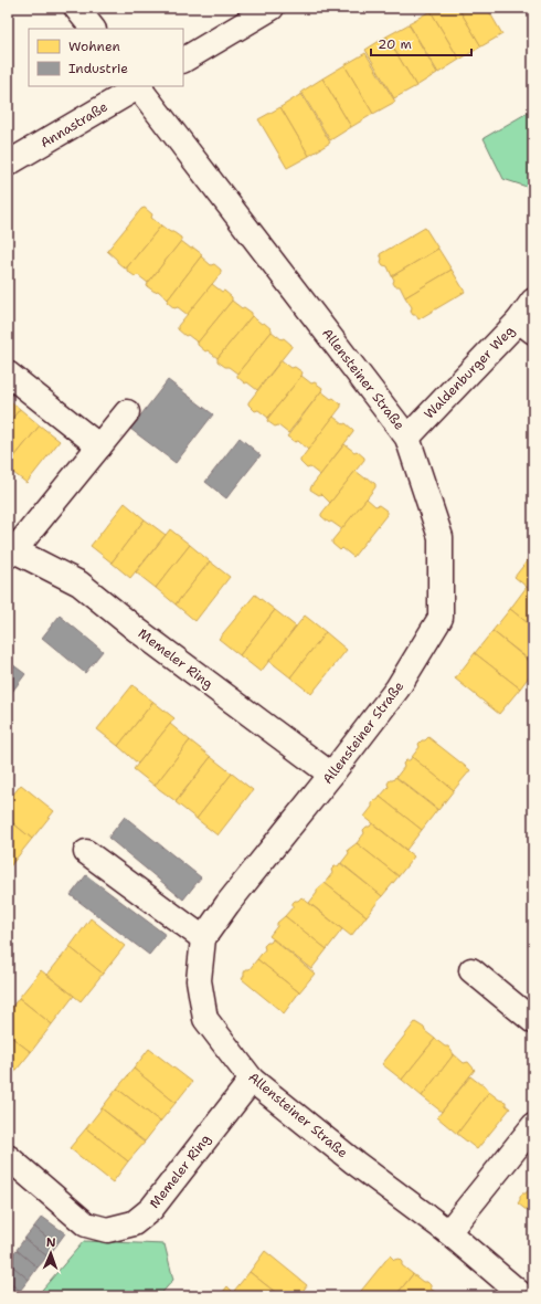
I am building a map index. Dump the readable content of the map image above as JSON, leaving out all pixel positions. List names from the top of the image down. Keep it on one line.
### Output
{"streets":{"street":["Annastraße","Waldenburger Weg","Allensteiner Straße","Memeler Ring"]},"crossings":[["Waldenburger Weg","Allensteiner Straße"],["Allensteiner Straße","Memeler Ring"]],"legend":["Wohnen","Industrie"],"scale_bar":"20 m","north":"top"}
